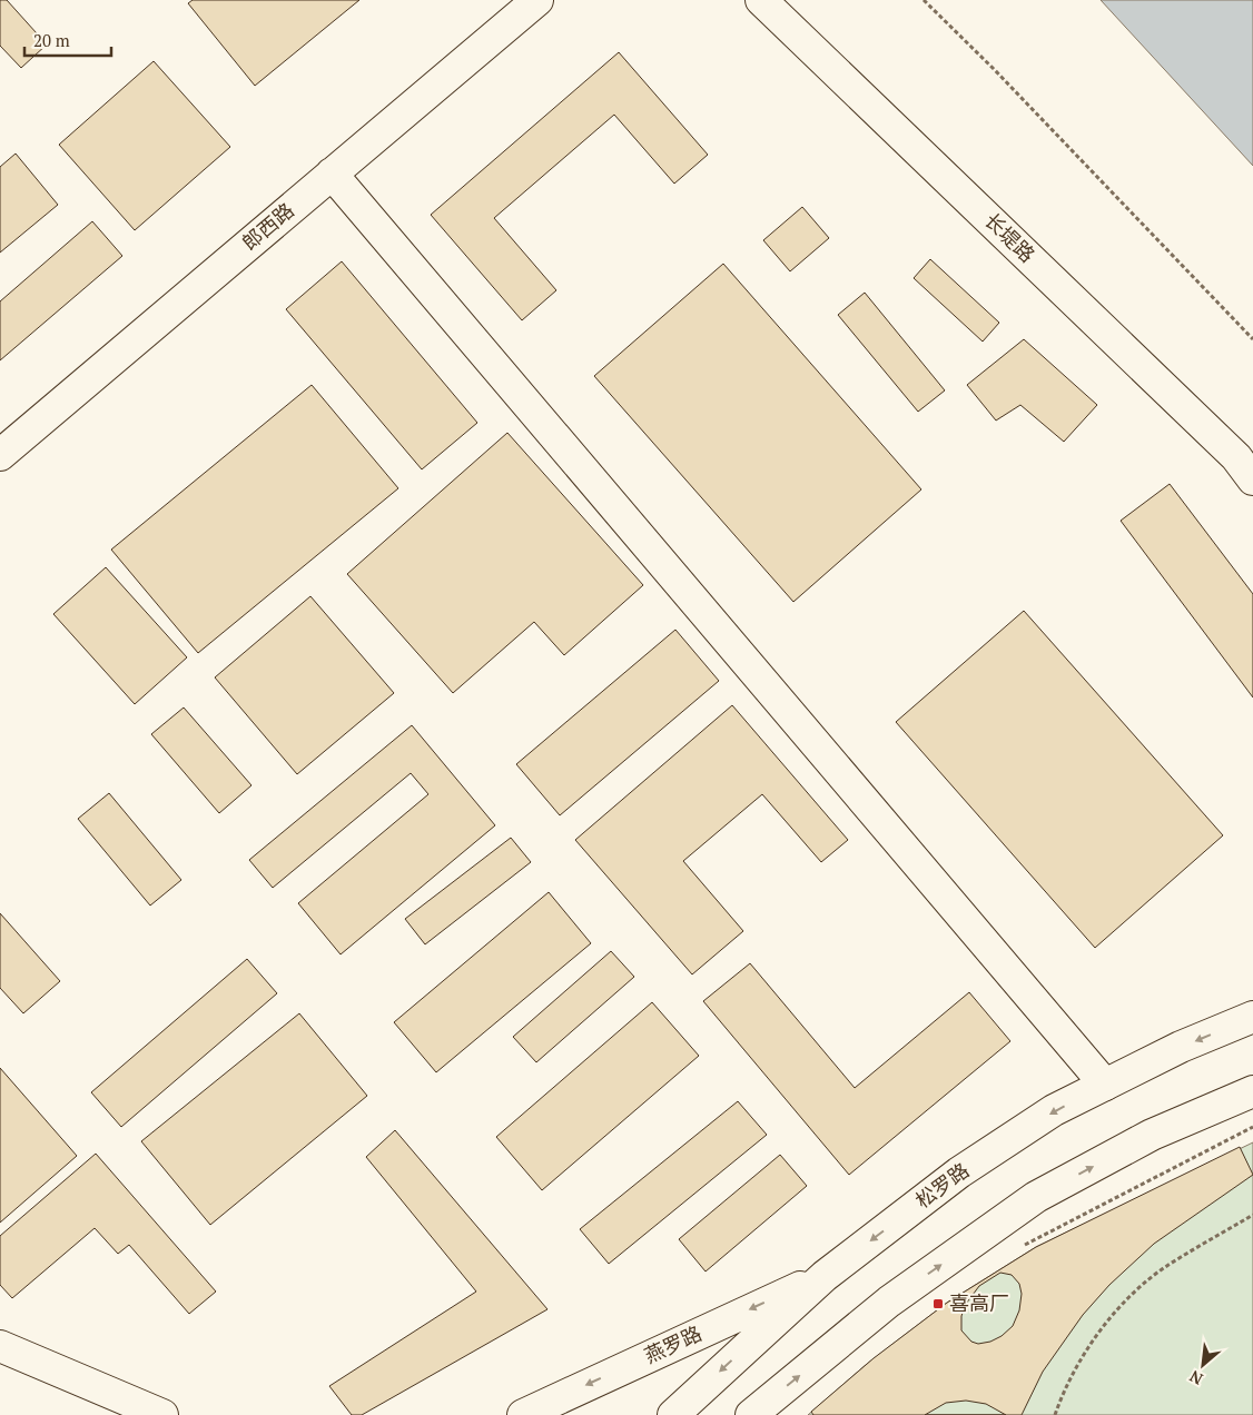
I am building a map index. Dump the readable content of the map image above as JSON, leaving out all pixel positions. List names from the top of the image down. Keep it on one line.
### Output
{"streets":{"street":["郎西路","长堤路","松罗路","燕罗路"]},"crossings":[["松罗路","燕罗路"]],"places":{"transit":["喜高厂"]},"scale_bar":"20 m","north":"bottom left"}
